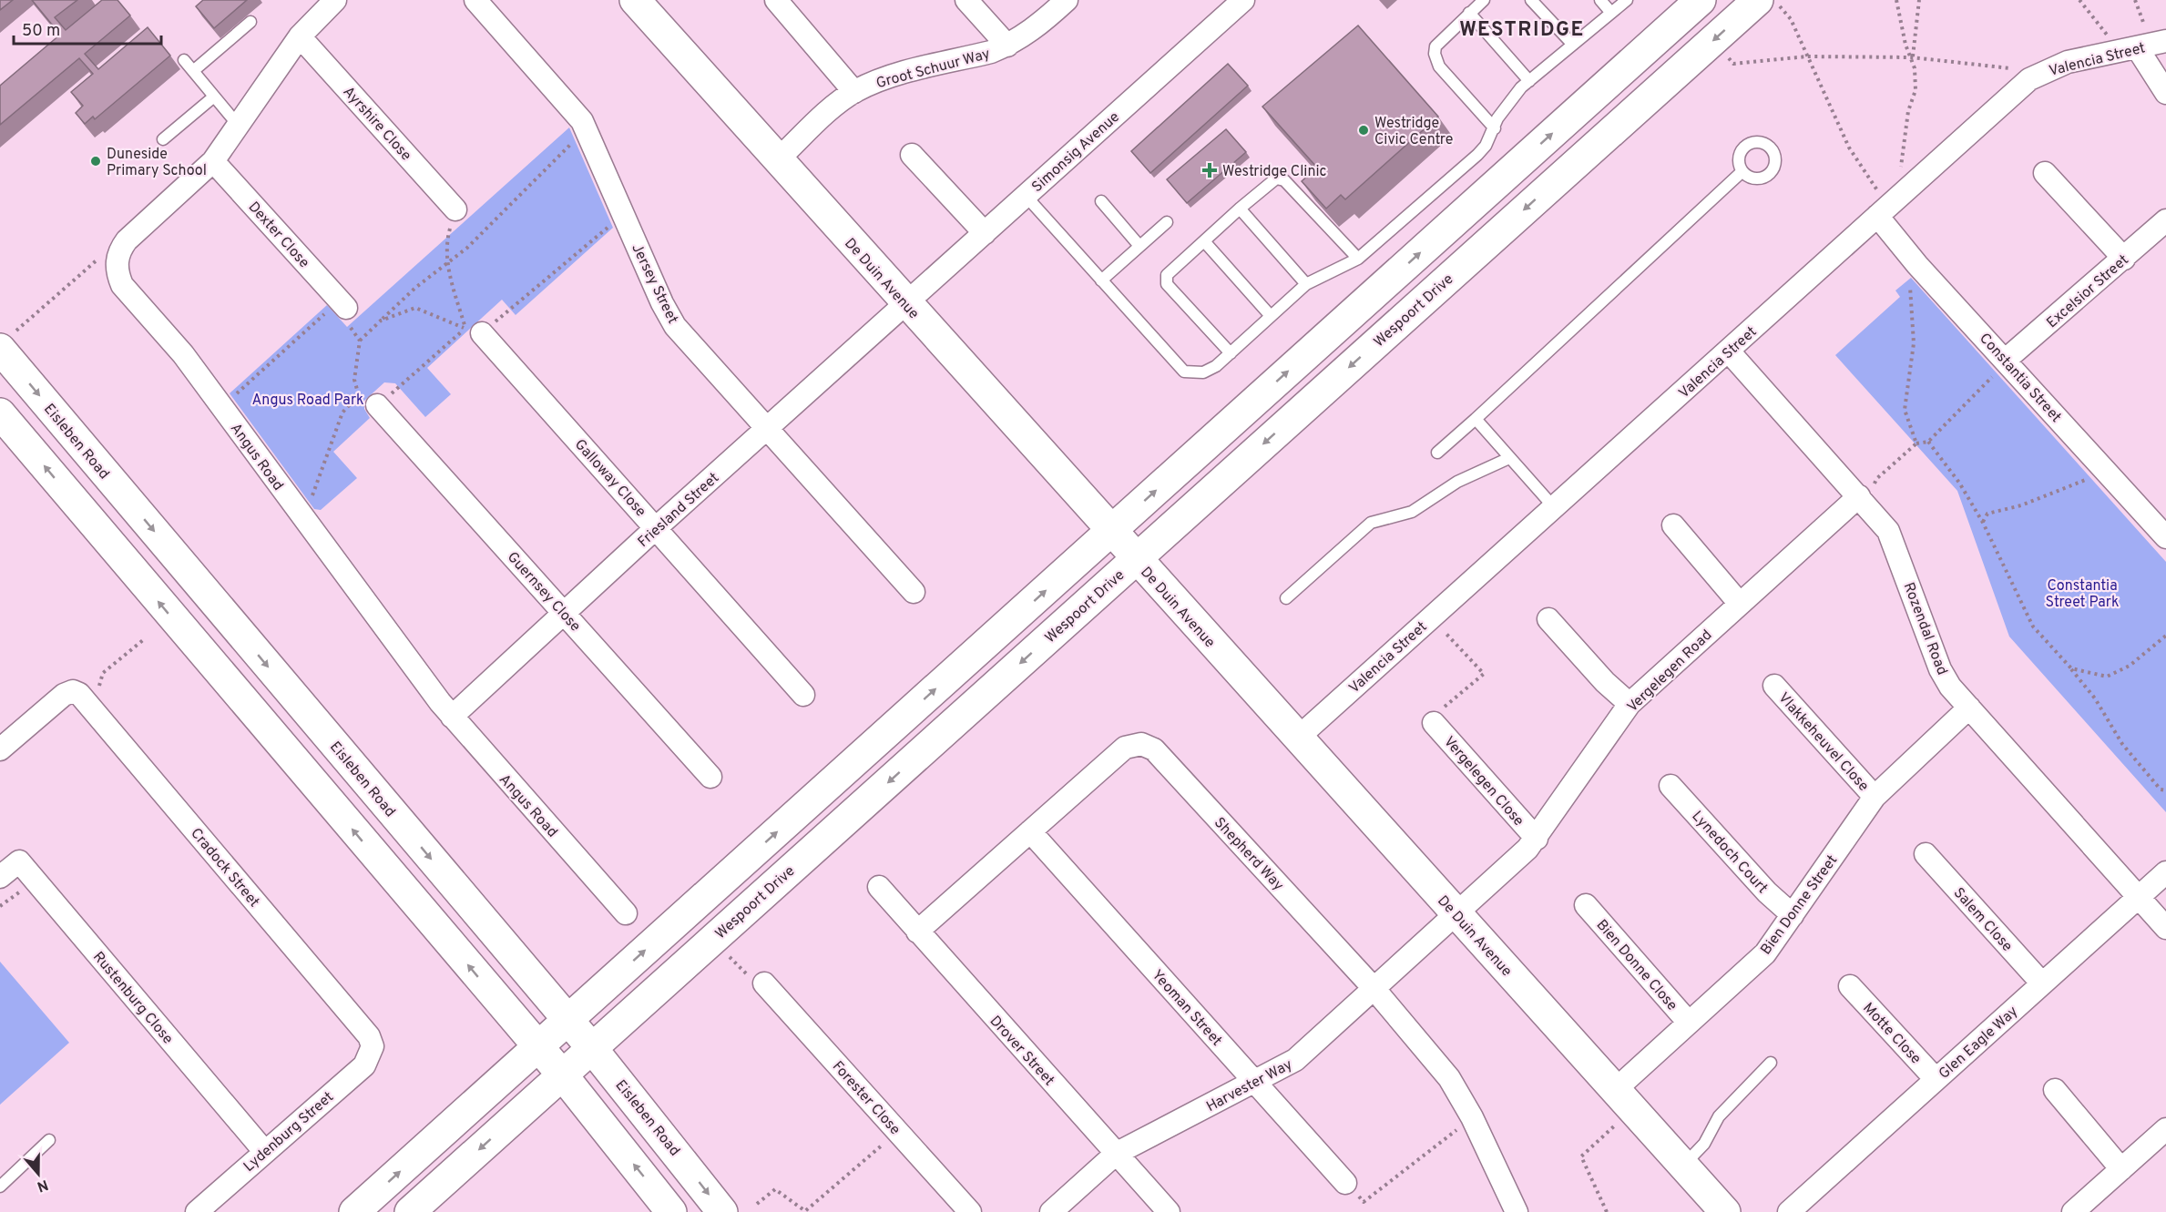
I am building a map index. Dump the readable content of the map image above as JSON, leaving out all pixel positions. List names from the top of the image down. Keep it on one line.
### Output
{"streets":{"main road":["De Duin Avenue","Wespoort Drive","Eisleben Road"],"street":["Valencia Street","Groot Schuur Way","Ayrshire Close","Simonsig Avenue","Dexter Close","Jersey Street","Excelsior Street","Constantia Street","Angus Road","Galloway Close","Friesland Street","Guernsey Close","Rozendal Road","Vergelegen Road","Vlakkeheuvel Close","Vergelegen Close","Lynedoch Court","Shepherd Way","Cradock Street","Bien Donne Street","Salem Close","Bien Donne Close","Rustenburg Close","Yeoman Street","Motte Close","Glen Eagle Way","Drover Street","Harvester Way","Forester Close","Lydenburg Street"]},"crossings":[["Valencia Street","De Duin Avenue"],["Valencia Street","Constantia Street"],["Valencia Street","Rozendal Road"],["Groot Schuur Way","De Duin Avenue"],["Ayrshire Close","Angus Road"],["Simonsig Avenue","De Duin Avenue"],["Simonsig Avenue","Friesland Street"],["Dexter Close","Angus Road"],["De Duin Avenue","Wespoort Drive"],["De Duin Avenue","Friesland Street"],["De Duin Avenue","Vergelegen Road"],["De Duin Avenue","Bien Donne Street"],["De Duin Avenue","Harvester Way"],["Jersey Street","Friesland Street"],["Excelsior Street","Constantia Street"],["Wespoort Drive","Eisleben Road"],["Angus Road","Friesland Street"],["Galloway Close","Friesland Street"],["Friesland Street","Guernsey Close"],["Rozendal Road","Vergelegen Road"],["Rozendal Road","Bien Donne Street"],["Rozendal Road","Glen Eagle Way"],["Vergelegen Road","Vergelegen Close"],["Vergelegen Road","Harvester Way"],["Vlakkeheuvel Close","Bien Donne Street"],["Lynedoch Court","Bien Donne Street"],["Shepherd Way","Yeoman Street"],["Shepherd Way","Drover Street"],["Shepherd Way","Harvester Way"],["Cradock Street","Lydenburg Street"],["Bien Donne Street","Bien Donne Close"],["Salem Close","Glen Eagle Way"],["Rustenburg Close","Lydenburg Street"],["Yeoman Street","Harvester Way"],["Motte Close","Glen Eagle Way"],["Drover Street","Harvester Way"]],"districts":["WESTRIDGE"],"parks":["Angus Road Park","Constantia Street Park"],"places":{"other":["Westridge Civic Centre","Duneside Primary School"],"health":["Westridge Clinic"]},"scale_bar":"50 m","north":"bottom"}
